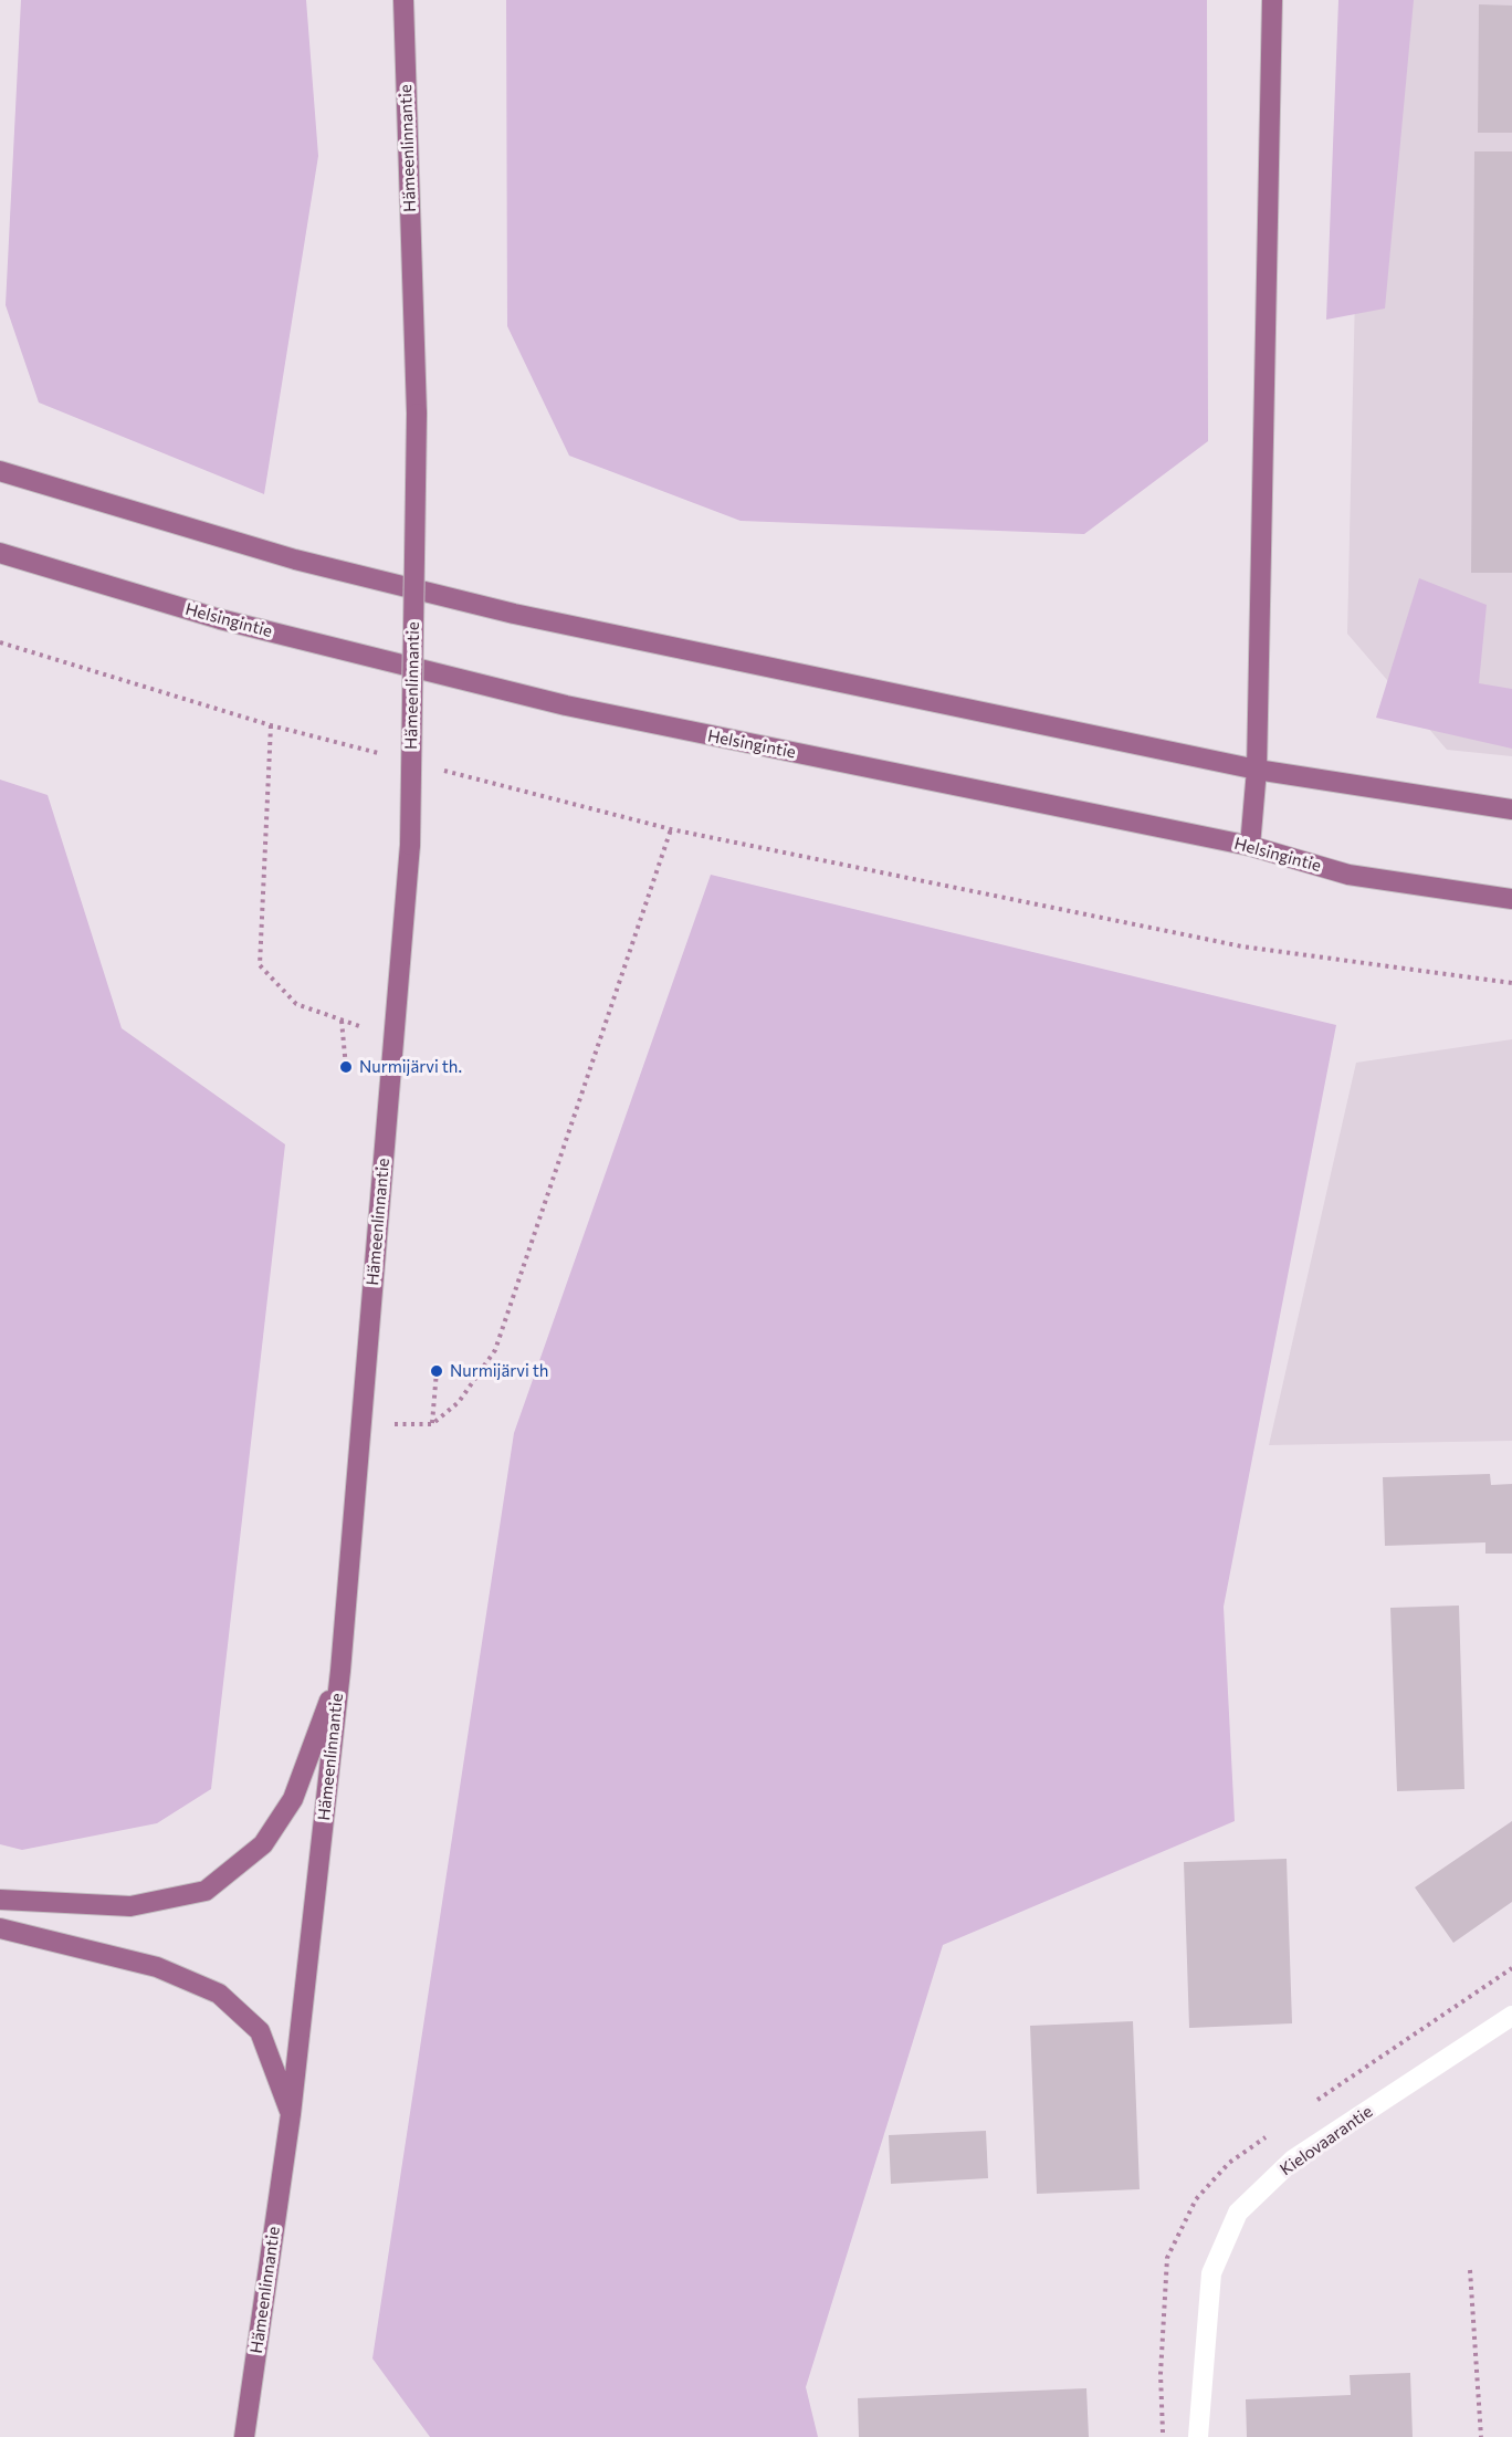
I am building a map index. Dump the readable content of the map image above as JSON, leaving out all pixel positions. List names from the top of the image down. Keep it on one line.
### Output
{"streets":{"main road":["Hämeenlinnantie","Helsingintie"],"street":["Kielovaarantie"]},"places":["Nurmijärvi th.","Nurmijärvi th"]}
